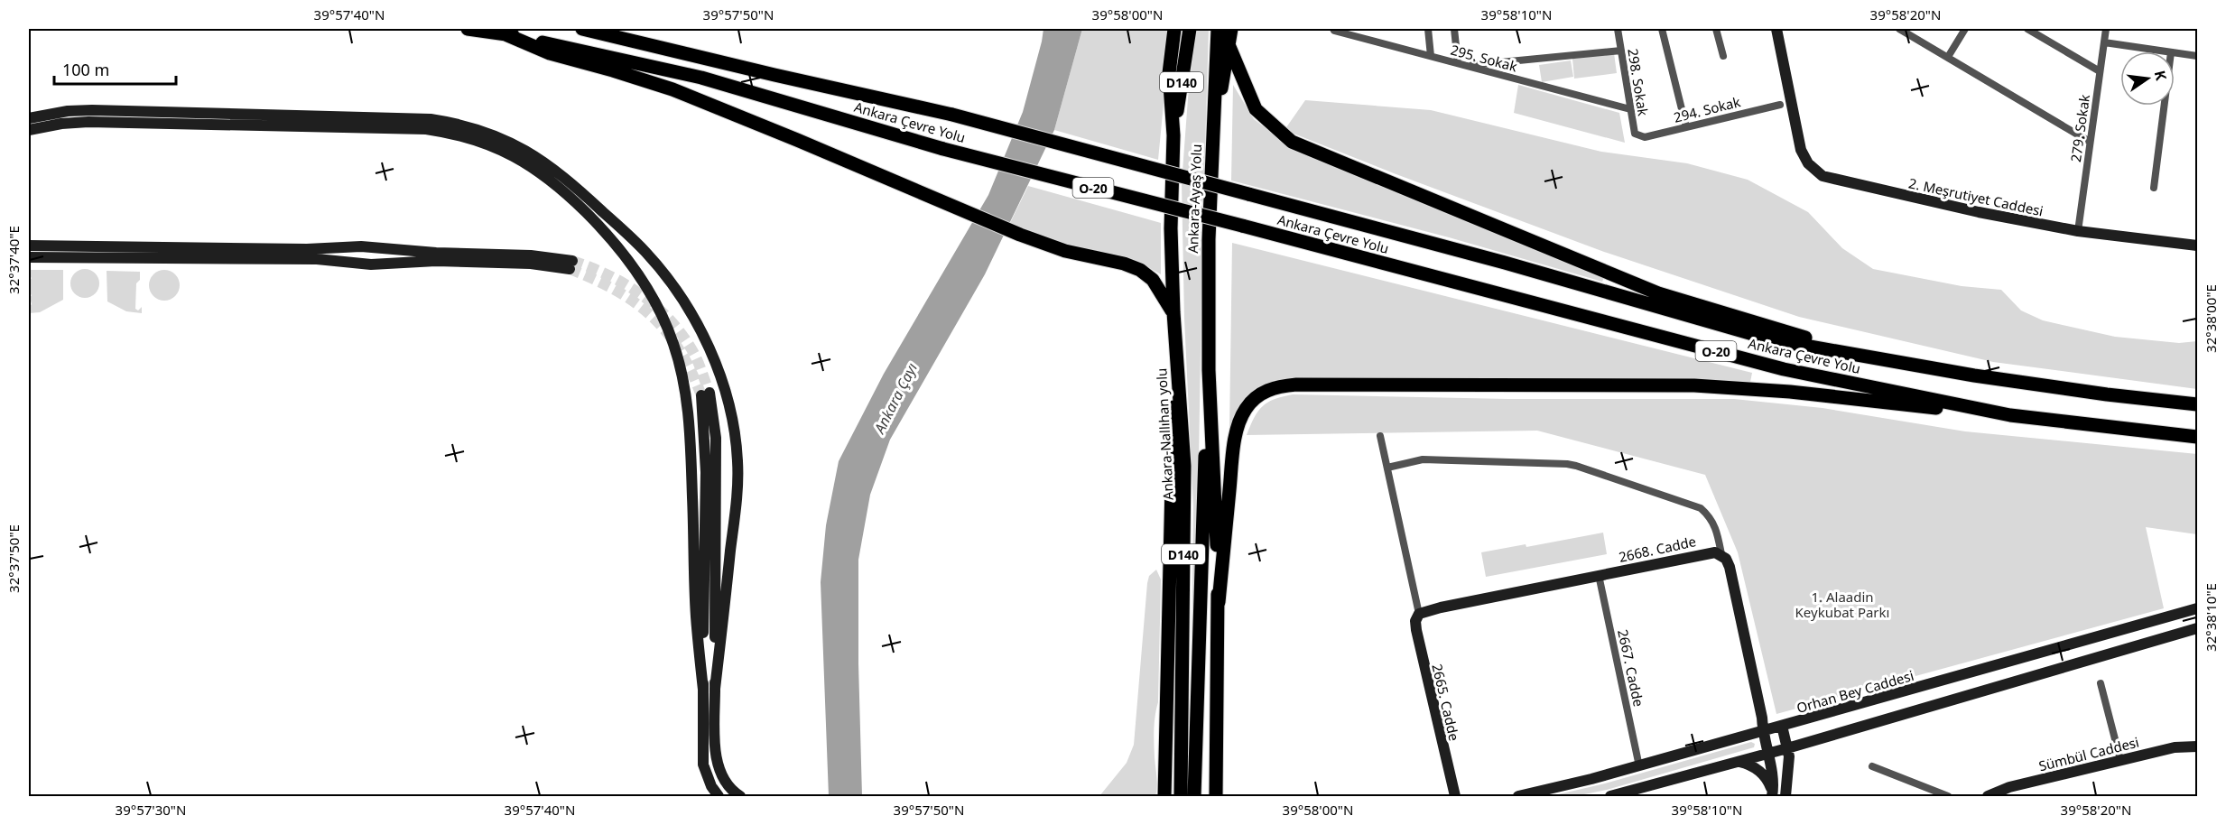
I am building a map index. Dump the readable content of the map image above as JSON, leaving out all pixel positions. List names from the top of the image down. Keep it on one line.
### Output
{"streets":{"highway":["D140","Ankara Çevre Yolu","O-20","Ankara-Ayaş Yolu","Ankara-Nallıhan yolu"],"main road":["2. Meşrutiyet Caddesi","2668. Cadde","Orhan Bey Caddesi","2665. Cadde","Sümbül Caddesi"],"street":["295. Sokak","298. Sokak","294. Sokak","279. Sokak","2667. Cadde"]},"crossings":[["295. Sokak","298. Sokak"],["D140","Ankara-Ayaş Yolu"],["298. Sokak","294. Sokak"],["279. Sokak","2. Meşrutiyet Caddesi"],["Ankara-Ayaş Yolu","Ankara-Nallıhan yolu"],["2668. Cadde","2667. Cadde"],["2668. Cadde","2665. Cadde"],["2667. Cadde","Orhan Bey Caddesi"]],"water":["Ankara Çayı"],"parks":["1. Alaadin Keykubat Parkı"],"scale_bar":"100 m","north":"right","coordinates":["39°57'40\"N","39°57'50\"N","39°58'00\"N","39°58'10\"N","39°58'20\"N","32°37'40\"E","32°38'00\"E","32°37'50\"E","32°38'10\"E","39°57'30\"N"]}
